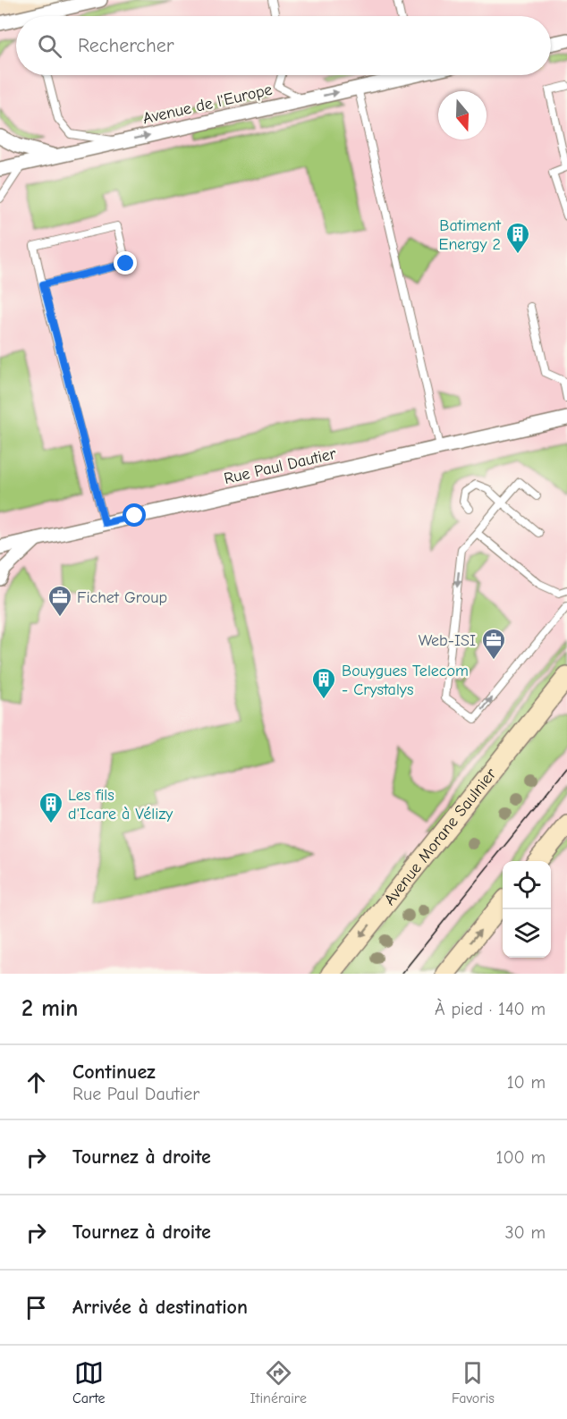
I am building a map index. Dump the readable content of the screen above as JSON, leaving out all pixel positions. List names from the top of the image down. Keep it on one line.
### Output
{"streets":{"main road":["Avenue Morane Saulnier"],"street":["Avenue de l'Europe","Rue Paul Dautier"]},"one_way":["Avenue de l'Europe"],"places":{"building":["Batiment Energy 2","Bouygues Telecom - Crystalys","Les fils d'Icare à Vélizy"],"office":["Fichet Group","Web-ISI"]},"north":"bottom","page":{"search":"Rechercher","heading":["2 min","À pied · 140 m"],"list":[["Continuez","Rue Paul Dautier","10 m"],["Tournez à droite","100 m"],["Tournez à droite","30 m"],"Arrivée à destination"],"nav":["Carte","Itinéraire","Favoris"]}}
